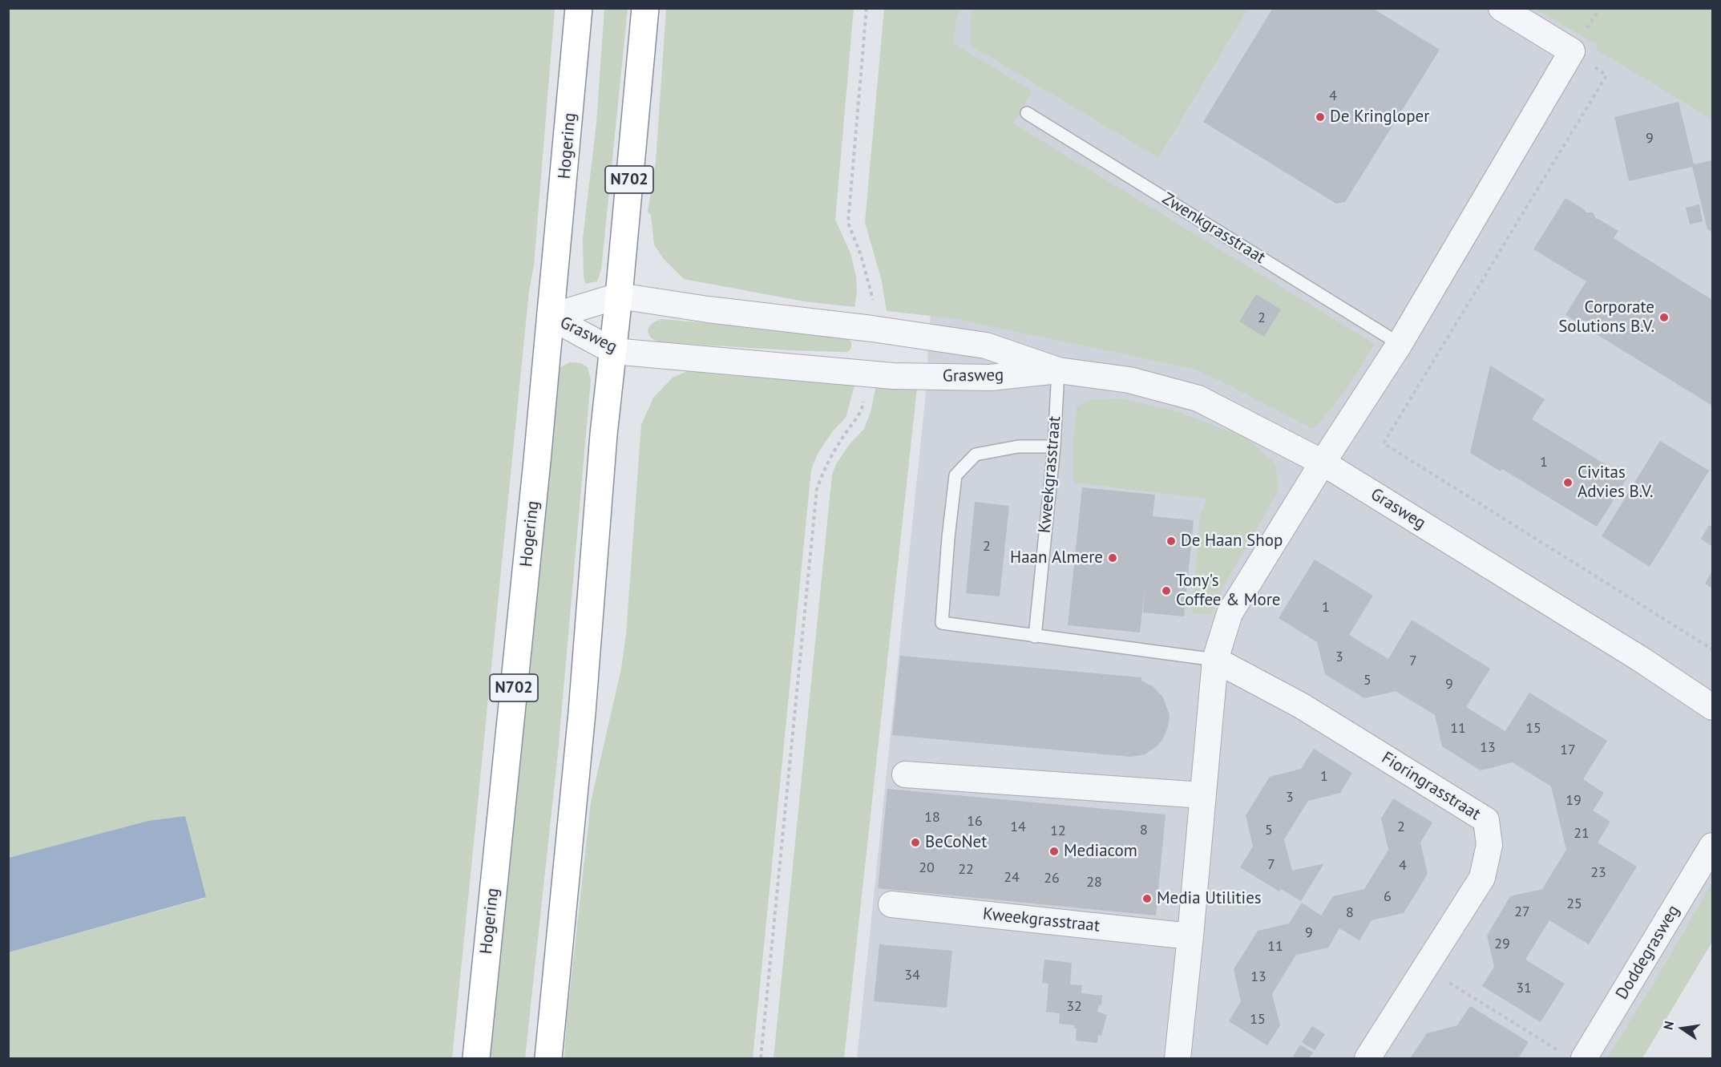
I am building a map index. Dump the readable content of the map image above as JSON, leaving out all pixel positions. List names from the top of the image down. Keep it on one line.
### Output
{"streets":{"highway":["Hogering","N702"],"street":["Grasweg","Kweekgrasstraat","Fioringrasstraat","Doddegrasweg"],"lane":["Zwenkgrasstraat"]},"crossings":[["Hogering","Grasweg"],["N702","Grasweg"],["Grasweg","Kweekgrasstraat"]],"places":["De Kringloper","Corporate Solutions B.V.","Civitas Advies B.V.","De Haan Shop","Haan Almere","Tony's Coffee & More","BeCoNet","Mediacom","Media Utilities"],"house_numbers":["4","9","2","1","2","1","3","7","5","9","11","15","13","17","1","3","19","18","16","14","2","8","5","12","21","7","4","20","22","23","24","26","28","6","25","27","8","9","29","11","34","13","31","32","15"],"north":"left"}
